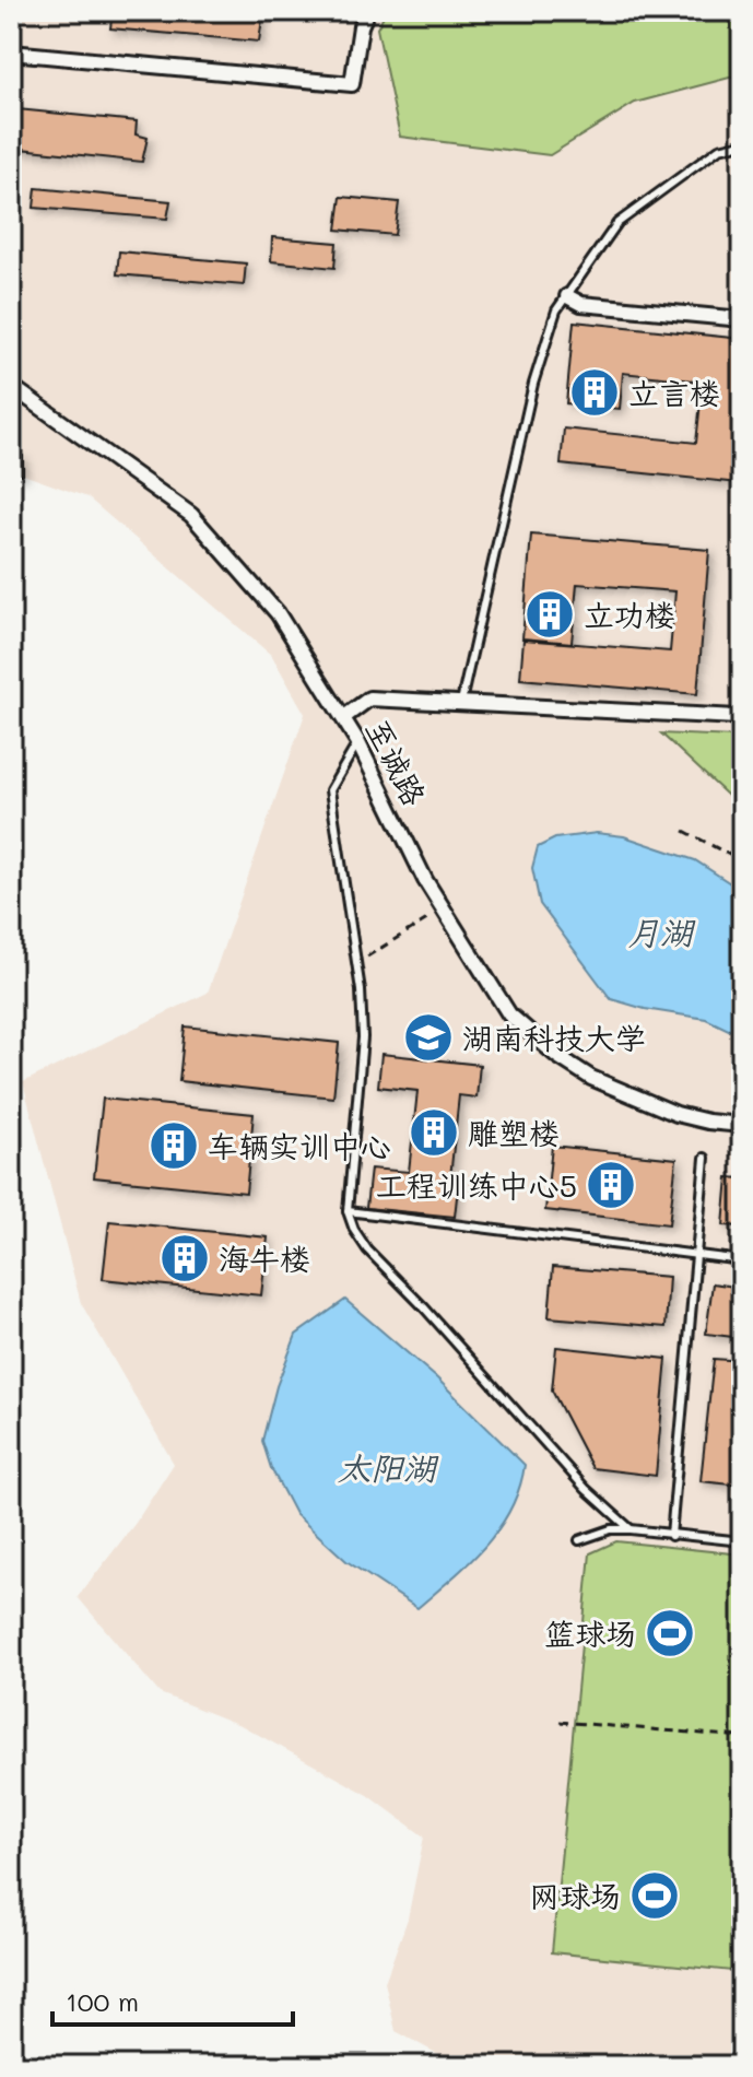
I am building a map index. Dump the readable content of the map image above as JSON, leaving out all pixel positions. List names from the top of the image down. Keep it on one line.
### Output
{"streets":{"street":["至诚路"]},"water":["月湖","太阳湖"],"places":{"building":["立言楼","立功楼","雕塑楼","车辆实训中心","工程训练中心5","海牛楼"],"school or university":["湖南科技大学"],"sports":["篮球场","网球场"]},"scale_bar":"100 m"}
